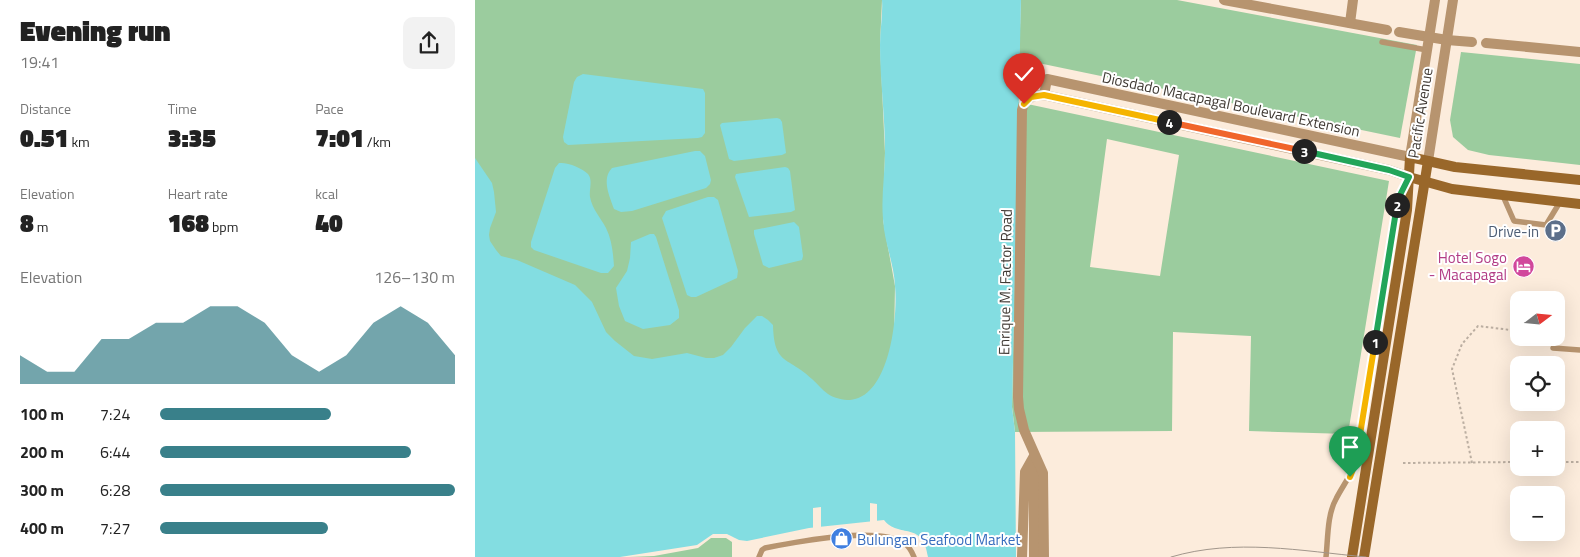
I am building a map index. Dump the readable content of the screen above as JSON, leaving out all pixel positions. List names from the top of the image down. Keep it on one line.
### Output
{"streets":{"main road":["Pacific Avenue"],"street":["Diosdado Macapagal Boulevard Extension","Enrique M. Factor Road"]},"crossings":[["Diosdado Macapagal Boulevard Extension","Pacific Avenue"],["Diosdado Macapagal Boulevard Extension","Enrique M. Factor Road"]],"places":{"parking":["Drive-in"],"hotel":["Hotel Sogo - Macapagal"],"shop":["Bulungan Seafood Market"]},"north":"right","page":{"heading":["Evening run","19:41"],"stats":[["Distance","0.51 km"],["Time","3:35"],["Pace","7:01 /km"],["Elevation","8 m"],["Heart rate","168 bpm"],["kcal","40"]],"pins":["4","3","2","1"],"chart":["Elevation","126–130 m"],"map_buttons":["+","−"],"list":[{"name":"100 m","note":"7:24"},{"name":"200 m","note":"6:44"},{"name":"300 m","note":"6:28"},{"name":"400 m","note":"7:27"}]}}
